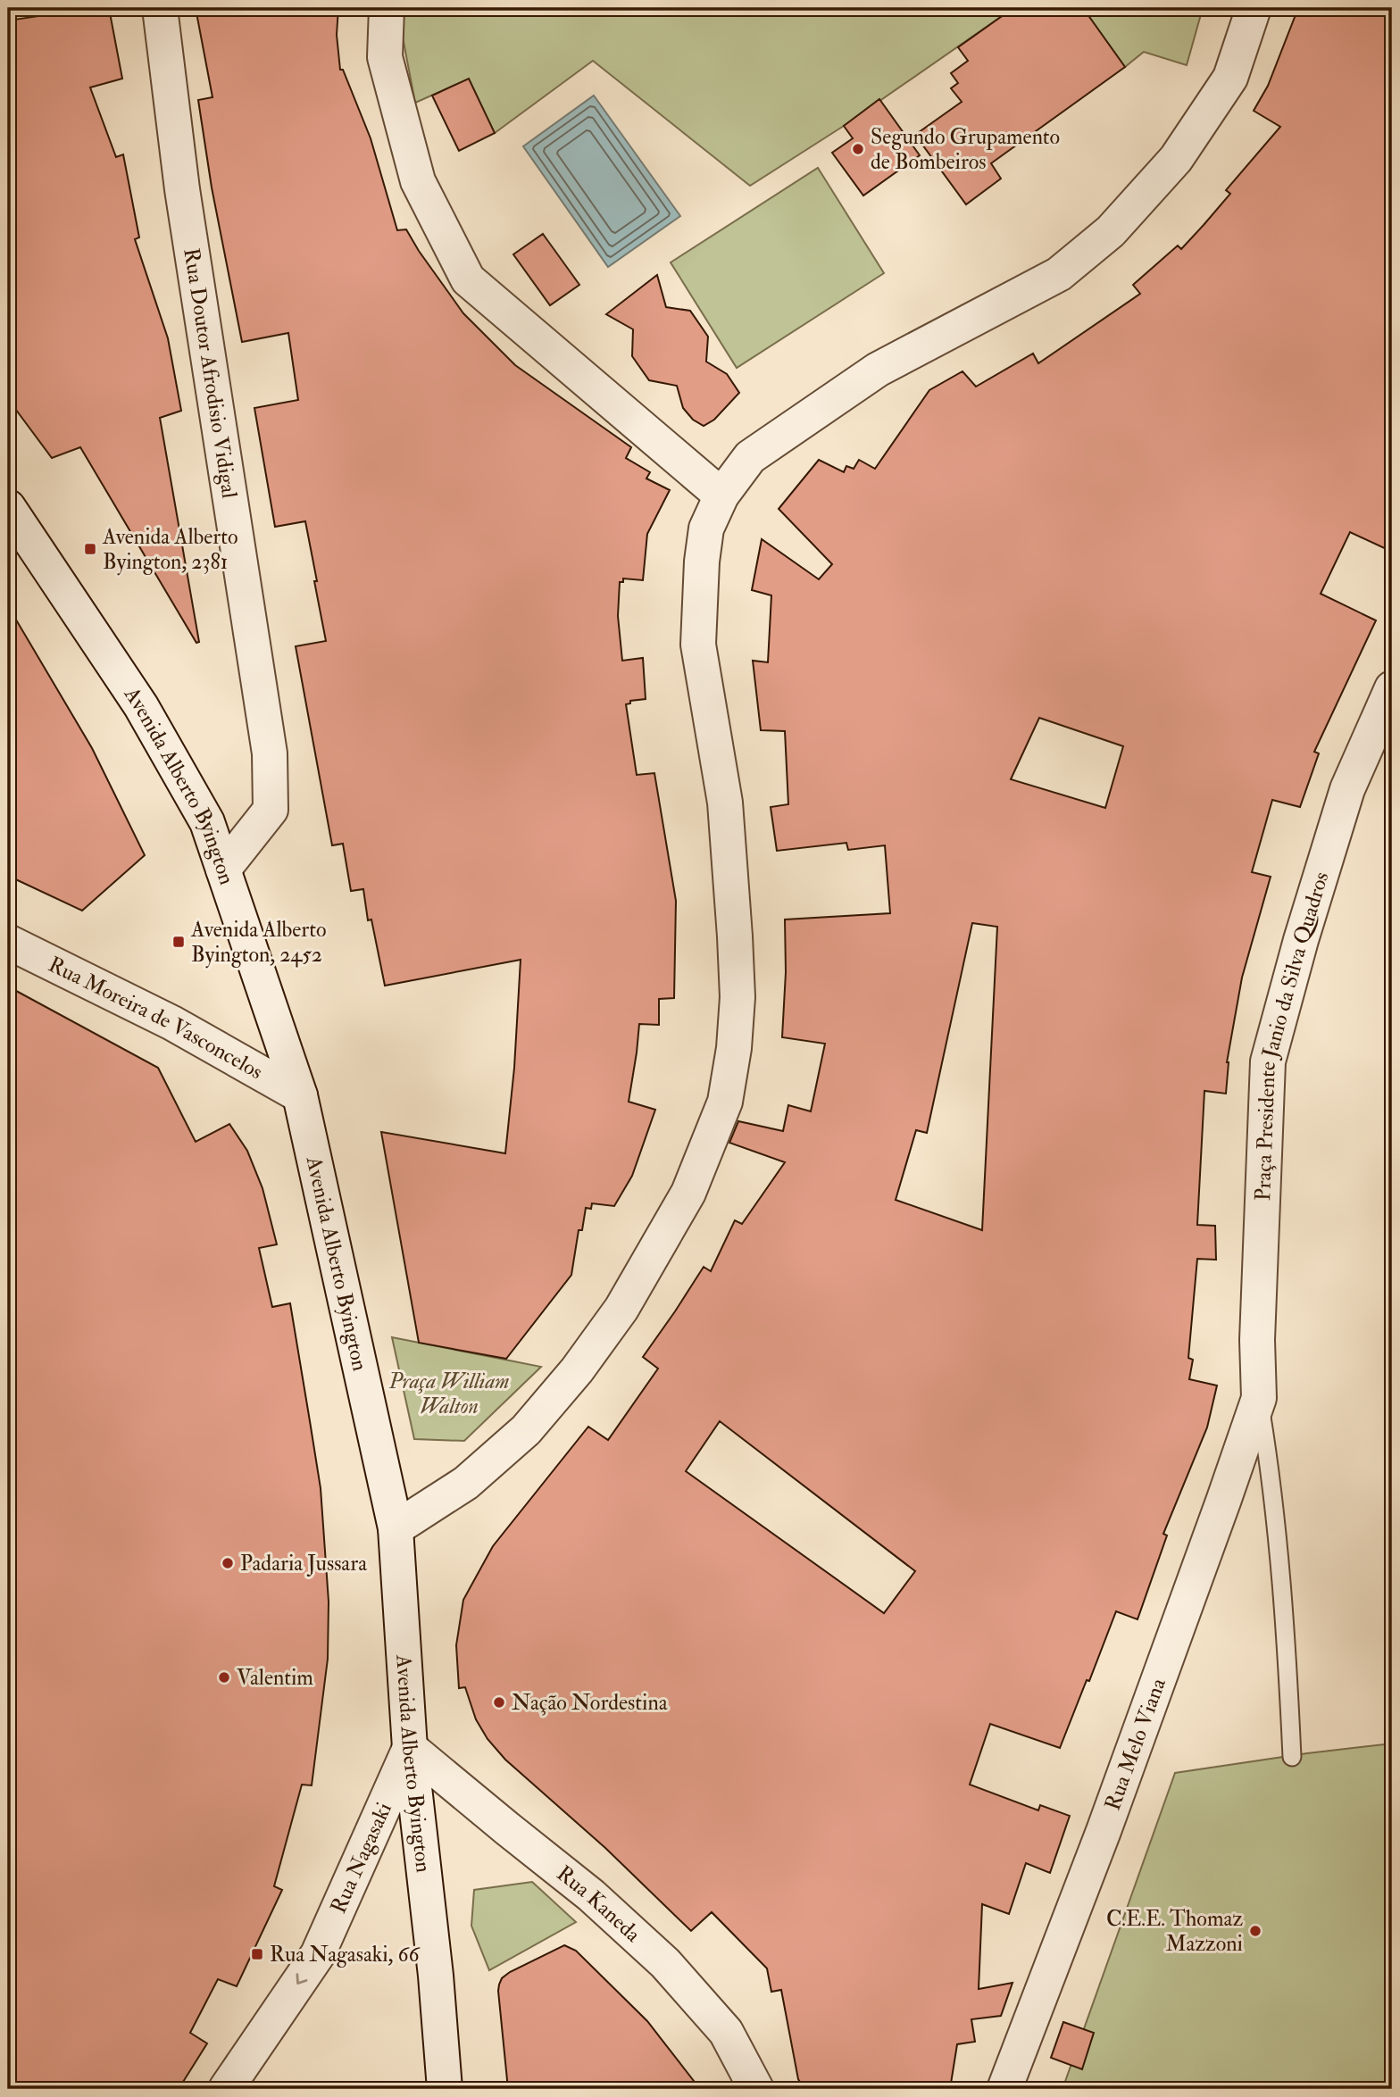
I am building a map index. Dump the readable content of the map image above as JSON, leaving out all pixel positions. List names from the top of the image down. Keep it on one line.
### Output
{"streets":{"street":["Rua Doutor Afrodisio Vidigal","Avenida Alberto Byington","Rua Moreira de Vasconcelos","Praça Presidente Janio da Silva Quadros","Rua Melo Viana","Rua Nagasaki","Rua Kaneda"]},"crossings":[["Rua Doutor Afrodisio Vidigal","Avenida Alberto Byington"],["Avenida Alberto Byington","Rua Moreira de Vasconcelos"],["Avenida Alberto Byington","Rua Nagasaki"],["Avenida Alberto Byington","Rua Kaneda"],["Praça Presidente Janio da Silva Quadros","Rua Melo Viana"],["Rua Nagasaki","Rua Kaneda"]],"one_way":["Rua Nagasaki"],"parks":["Praça William Walton"],"places":{"other":["Segundo Grupamento de Bombeiros","Padaria Jussara","Valentim","Nação Nordestina","C.E.E. Thomaz Mazzoni"],"transit":["Avenida Alberto Byington, 2381","Avenida Alberto Byington, 2452","Rua Nagasaki, 66"]}}
